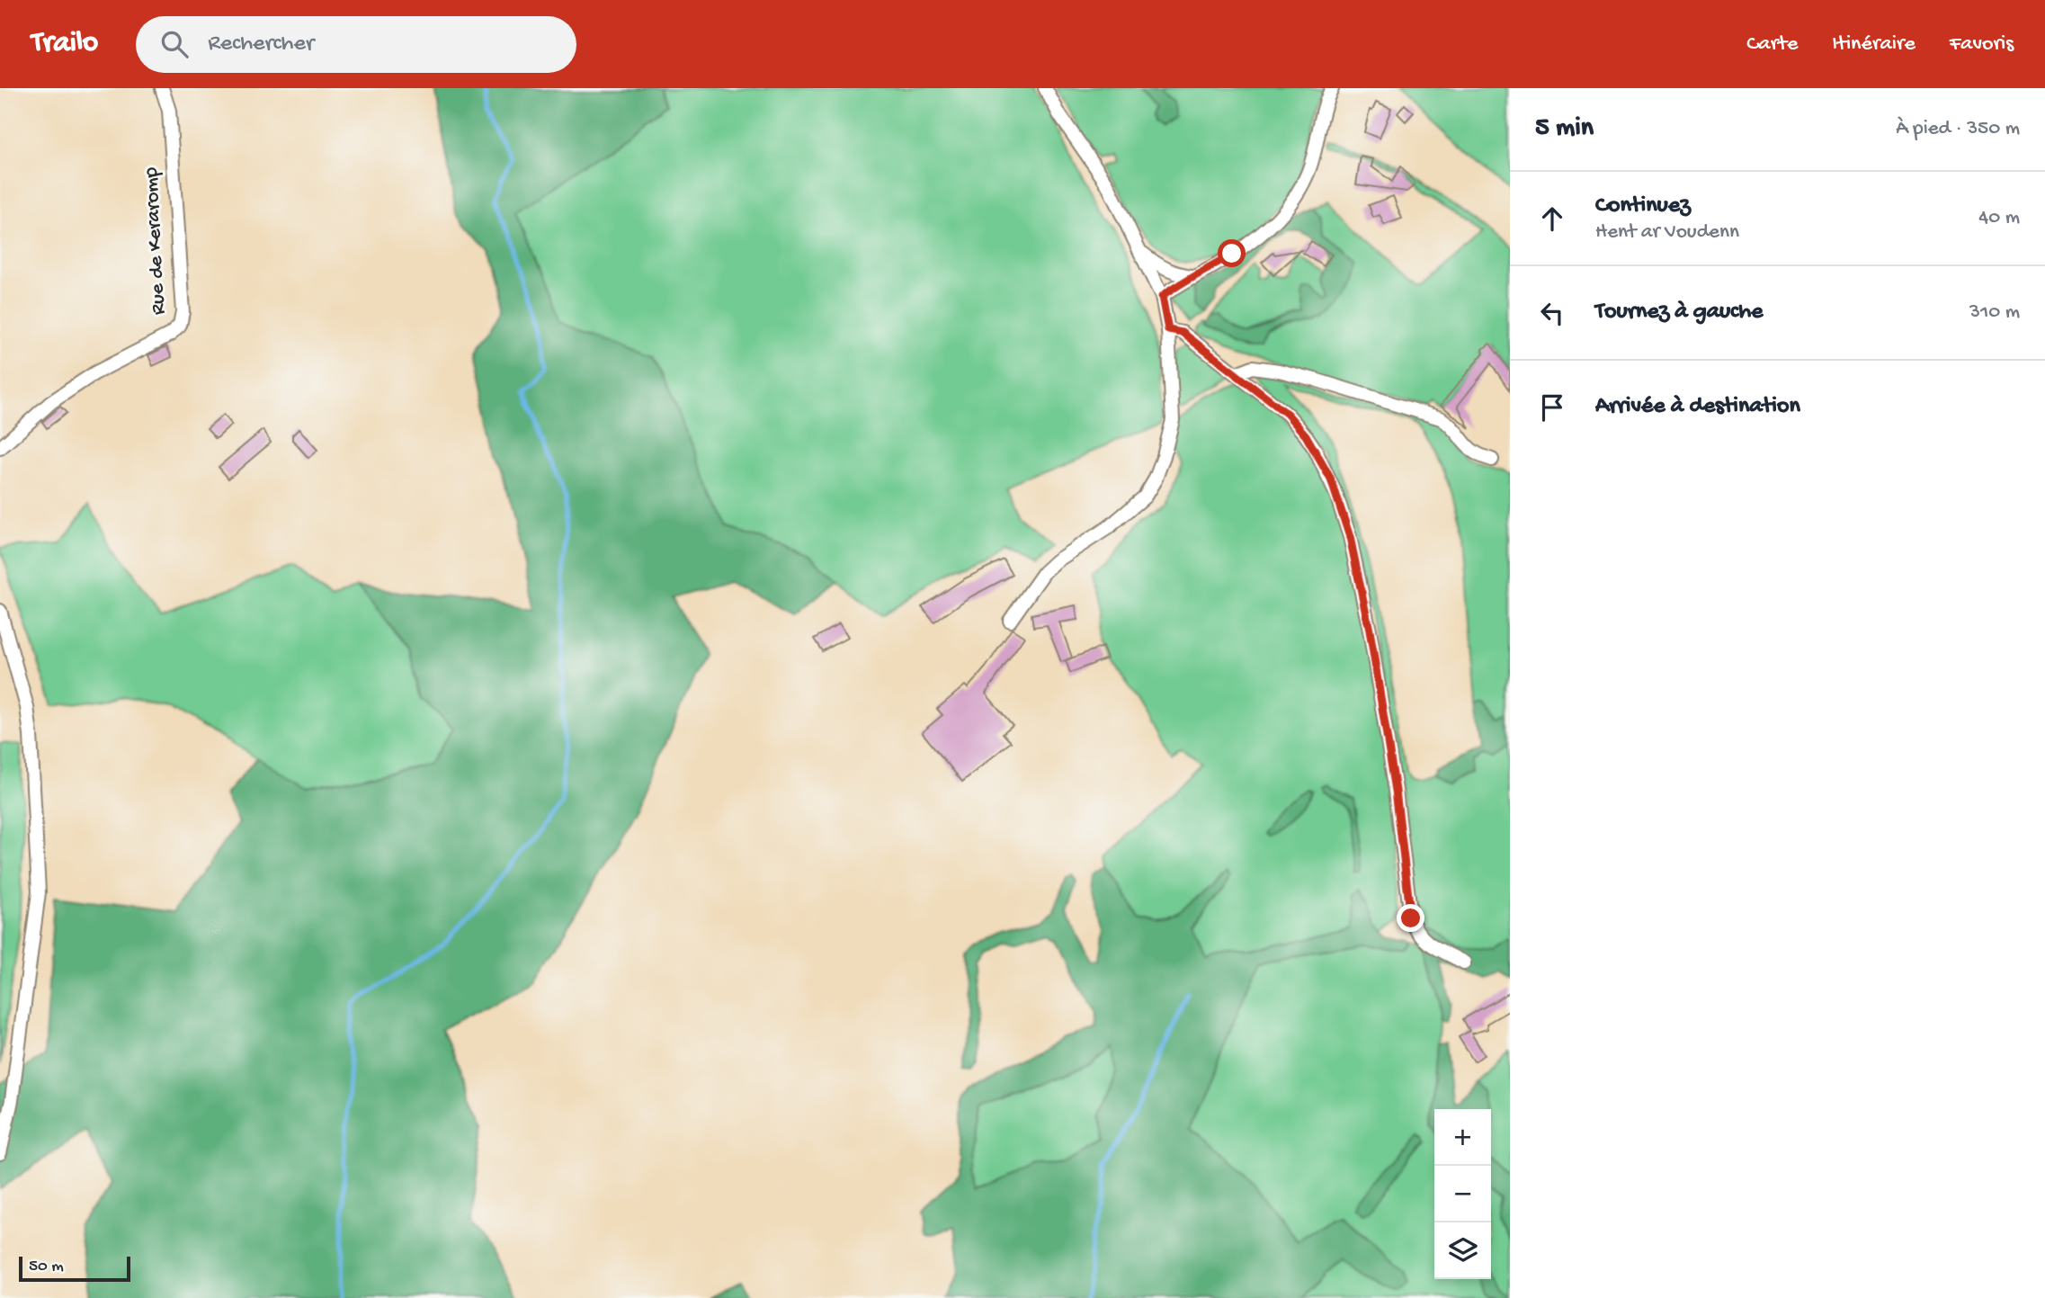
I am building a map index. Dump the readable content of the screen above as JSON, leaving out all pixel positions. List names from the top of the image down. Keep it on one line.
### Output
{"streets":{"street":["Rue de Keraromp"]},"scale_bar":"50 m","page":{"header":"Trailo","search":"Rechercher","nav":["Carte","Itinéraire","Favoris"],"heading":["5 min","À pied · 350 m"],"list":[["Continuez","Hent ar Voudenn","40 m"],["Tournez à gauche","310 m"],"Arrivée à destination"],"map_buttons":["+","−"],"scale":"50 m"}}
